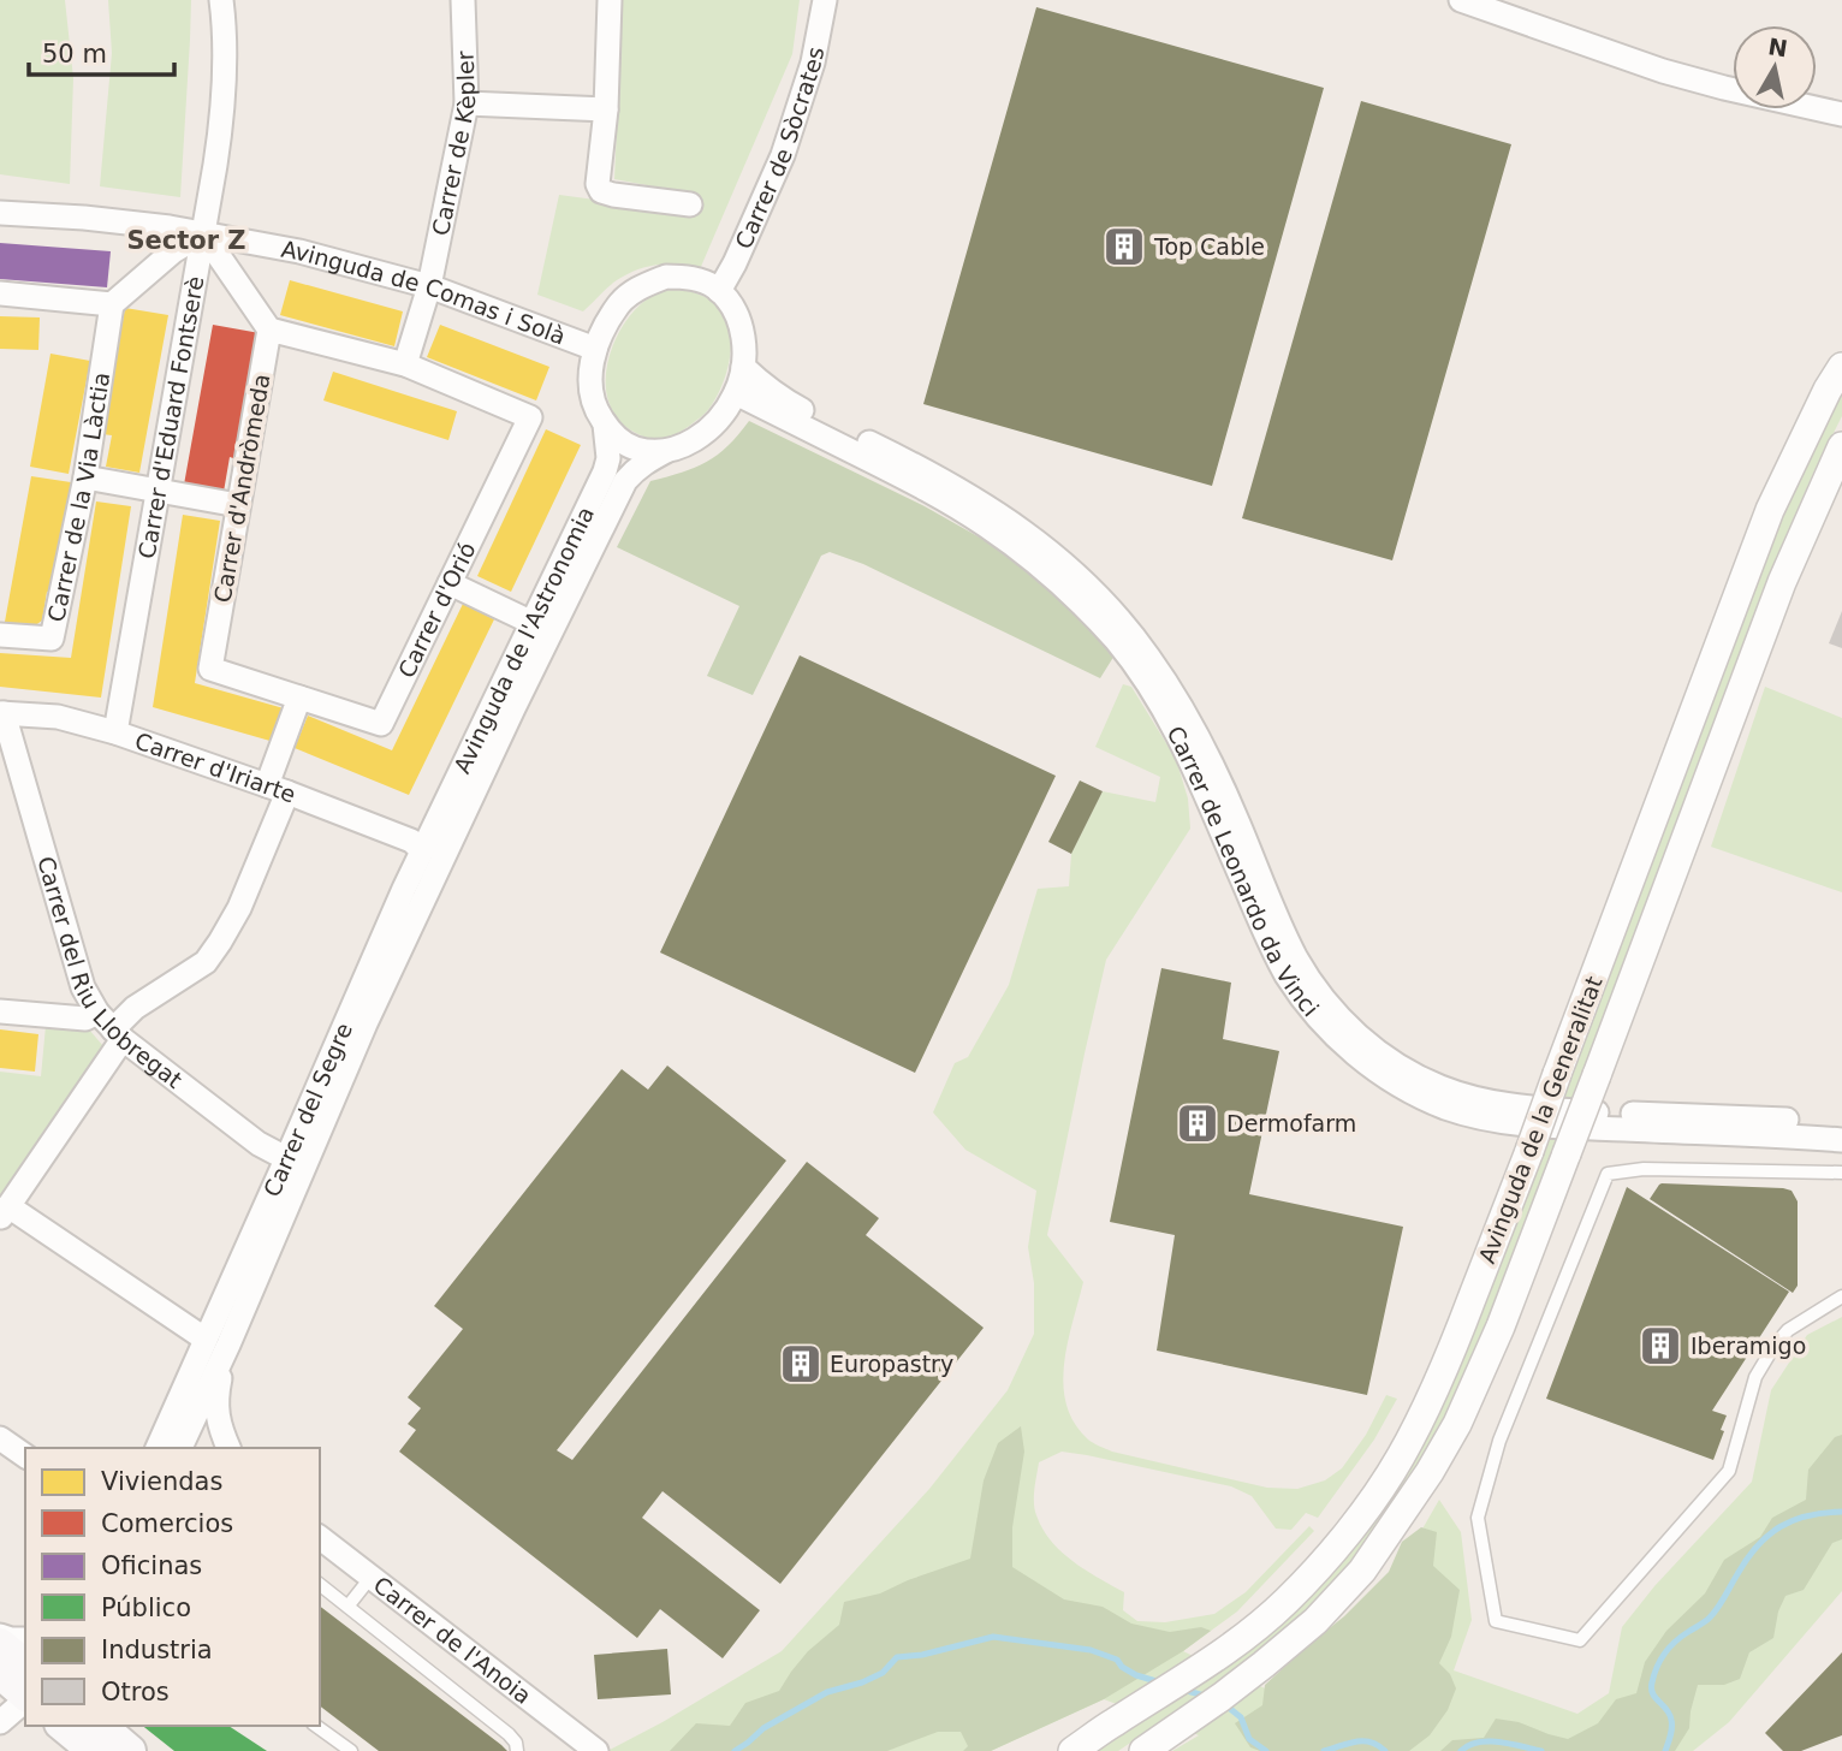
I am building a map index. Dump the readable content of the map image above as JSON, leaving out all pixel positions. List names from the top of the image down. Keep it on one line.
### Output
{"streets":{"street":["Carrer de Kèpler","Carrer de Sòcrates","Avinguda de Comas i Solà","Carrer d'Eduard Fontserè","Carrer d'Andròmeda","Carrer de la Via Làctia","Carrer d'Orió","Avinguda de l'Astronomia","Carrer d'Iriarte","Carrer de Leonardo da Vinci","Carrer del Riu Llobregat","Carrer del Segre","Avinguda de la Generalitat","Carrer de l'Anoia"]},"crossings":[["Carrer de Kèpler","Avinguda de Comas i Solà"],["Carrer de Kèpler","Carrer d'Orió"],["Carrer de Sòcrates","Avinguda de Comas i Solà"],["Carrer de Sòcrates","Avinguda de l'Astronomia"],["Carrer de Sòcrates","Carrer de Leonardo da Vinci"],["Avinguda de Comas i Solà","Carrer d'Eduard Fontserè"],["Avinguda de Comas i Solà","Avinguda de l'Astronomia"],["Avinguda de Comas i Solà","Carrer de Leonardo da Vinci"],["Carrer d'Eduard Fontserè","Carrer d'Iriarte"],["Carrer d'Andròmeda","Carrer d'Orió"],["Avinguda de l'Astronomia","Carrer d'Iriarte"],["Avinguda de l'Astronomia","Carrer de Leonardo da Vinci"],["Avinguda de l'Astronomia","Carrer del Segre"],["Carrer d'Iriarte","Carrer del Riu Llobregat"],["Carrer d'Iriarte","Carrer del Segre"],["Carrer del Riu Llobregat","Carrer del Segre"]],"districts":["Sector Z"],"places":{"building":["Top Cable","Dermofarm","Iberamigo","Europastry"]},"legend":["Viviendas","Comercios","Oficinas","Público","Industria","Otros"],"scale_bar":"50 m","north":"top"}
